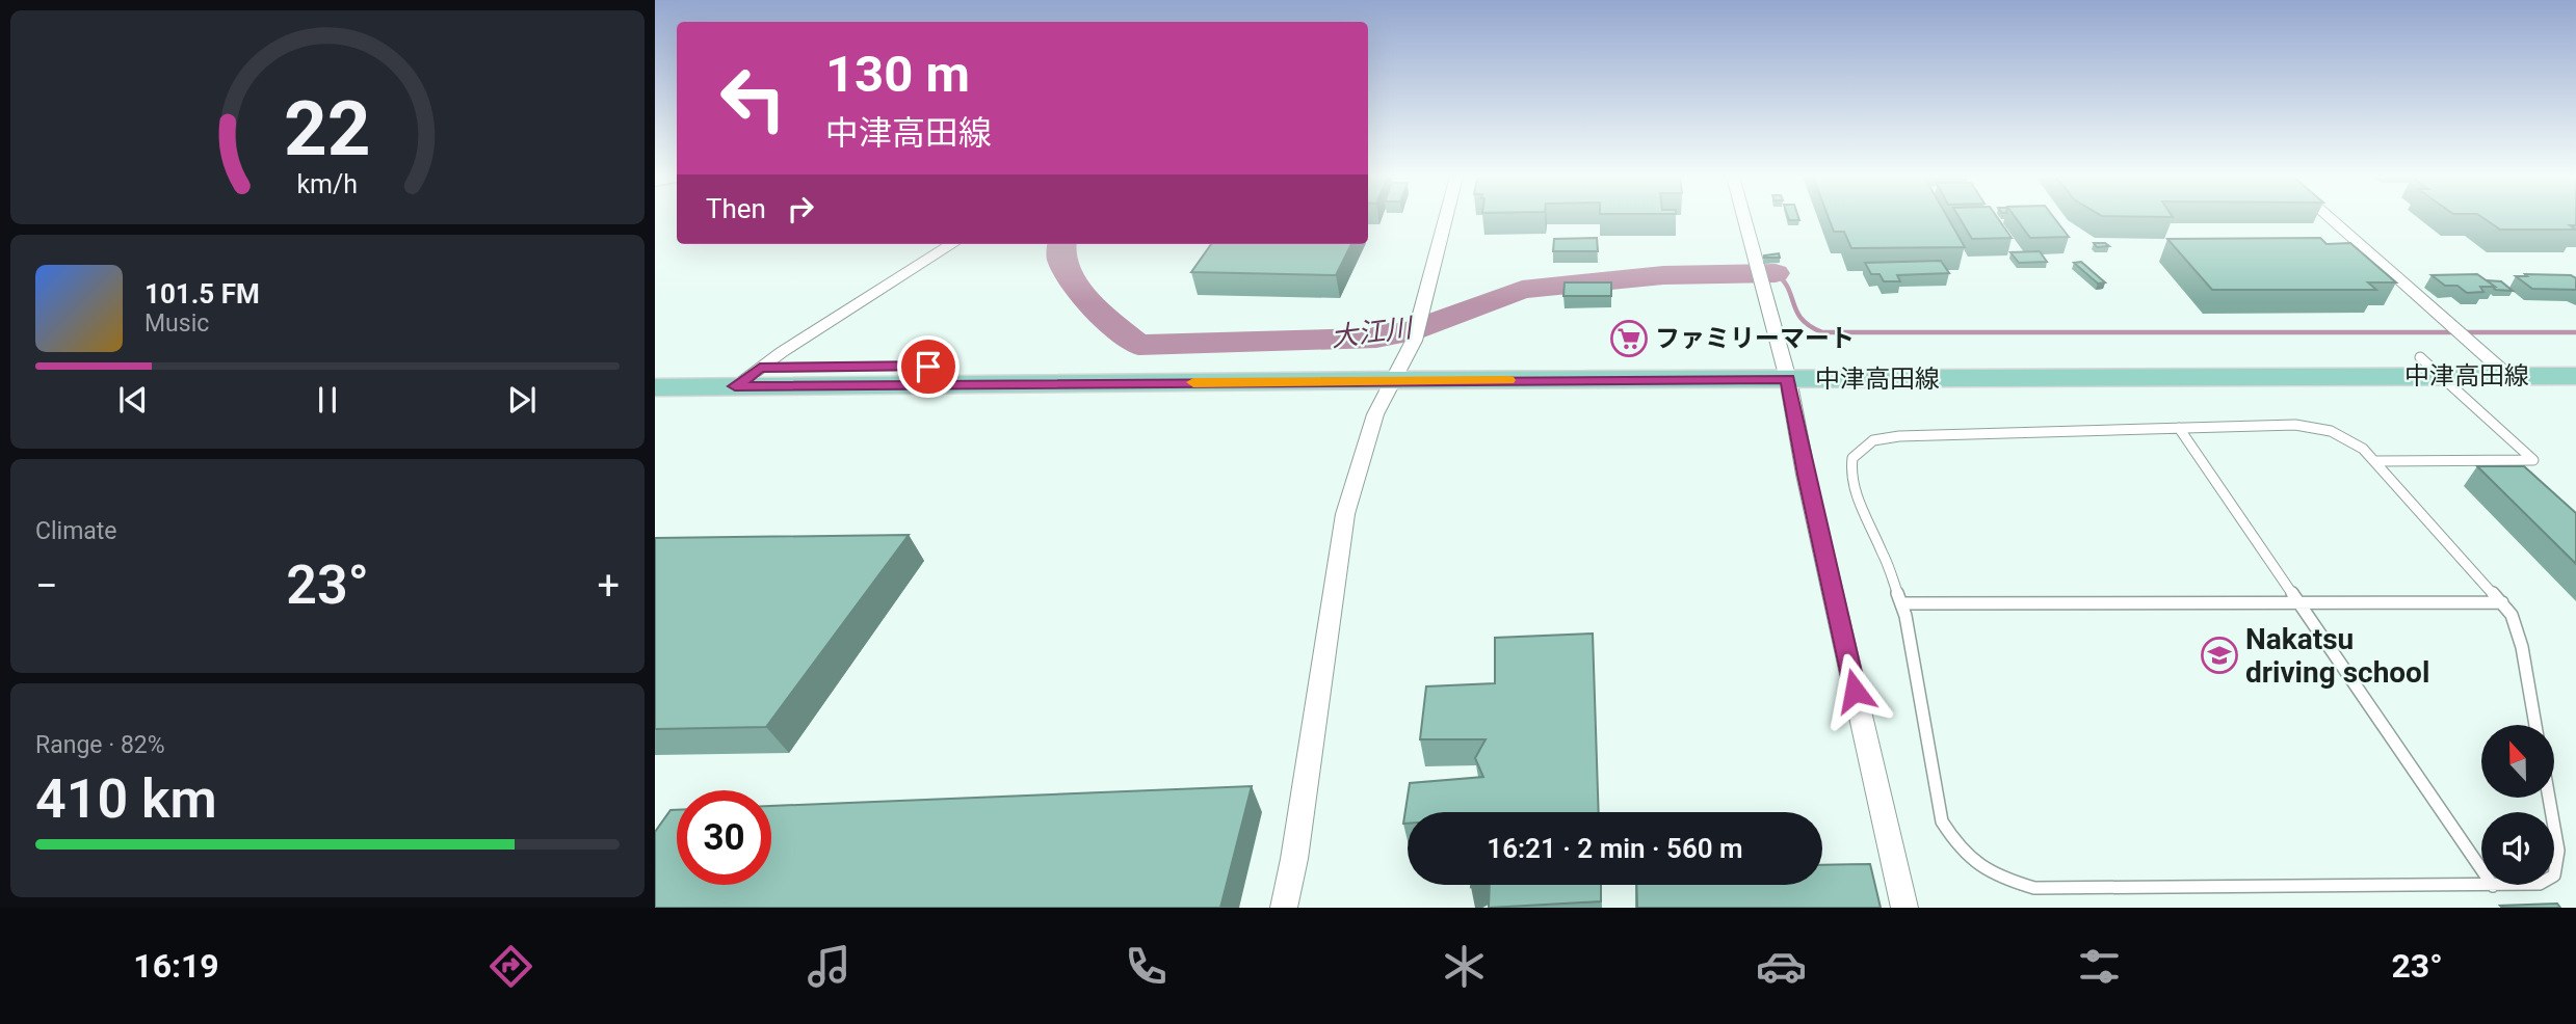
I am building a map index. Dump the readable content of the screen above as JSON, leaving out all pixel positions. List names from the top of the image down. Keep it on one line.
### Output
{"streets":{"main road":["中津高田線"]},"water":["大江川"],"places":{"supermarket":["ファミリーマート"],"school or university":["Nakatsu driving school"]},"north":"top","page":{"turn":["130 m","中津高田線"],"then":"Then","song":["101.5 FM","Music"],"tile":["Climate",["Range · 82%","410 km"]],"heat":["−","23°","+"],"limit":"30","trip":"16:21 · 2 min · 560 m","tabs":["16:19","23°"],"gauge":["22","km/h"]}}
